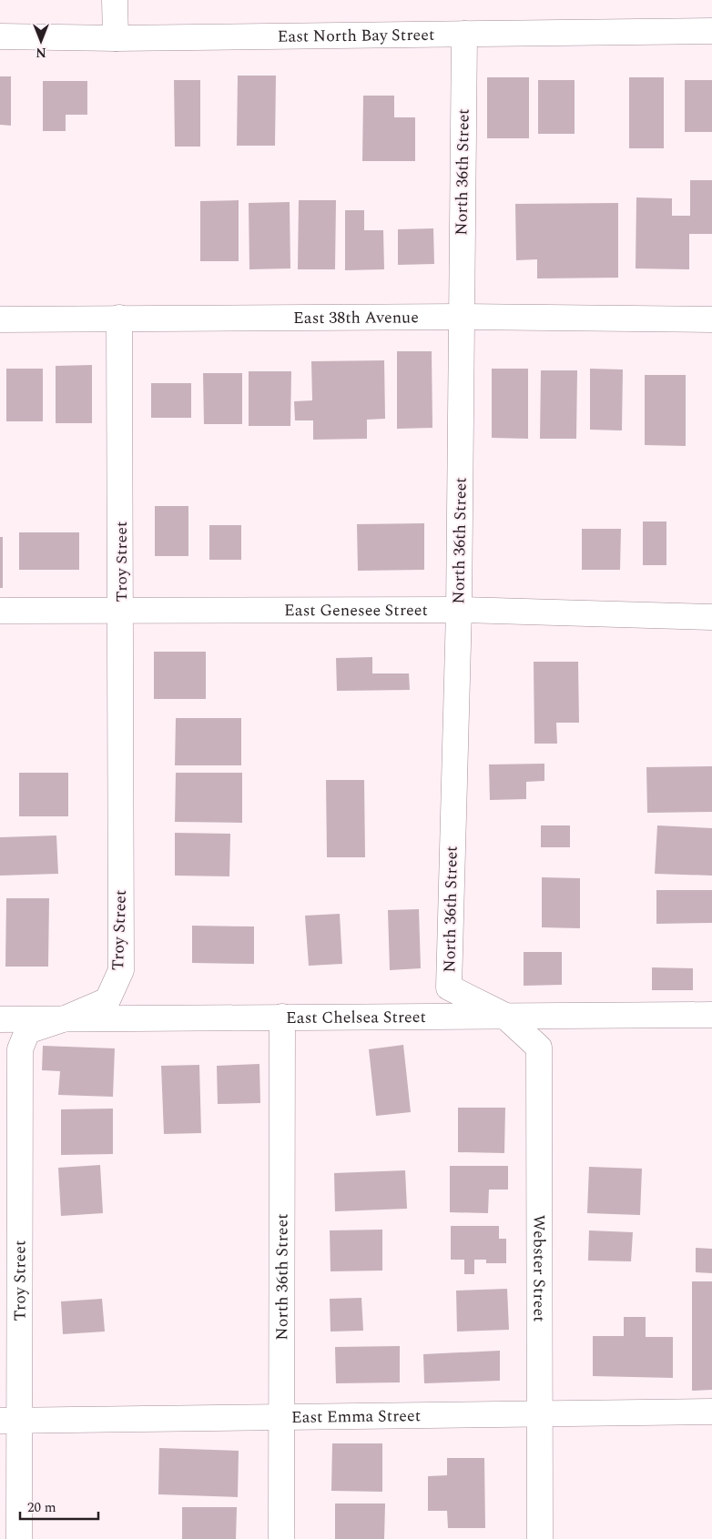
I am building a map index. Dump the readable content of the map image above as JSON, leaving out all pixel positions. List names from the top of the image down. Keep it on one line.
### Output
{"streets":{"street":["East North Bay Street","North 36th Street","East 38th Avenue","Troy Street","East Genesee Street","East Chelsea Street","Webster Street","East Emma Street"]},"crossings":[["East North Bay Street","North 36th Street"],["North 36th Street","East 38th Avenue"],["North 36th Street","East Genesee Street"],["North 36th Street","East Chelsea Street"],["North 36th Street","Webster Street"],["North 36th Street","East Emma Street"],["East 38th Avenue","Troy Street"],["Troy Street","East Genesee Street"],["Troy Street","East Chelsea Street"],["Troy Street","East Emma Street"],["East Chelsea Street","Webster Street"],["Webster Street","East Emma Street"]],"scale_bar":"20 m","north":"bottom"}
